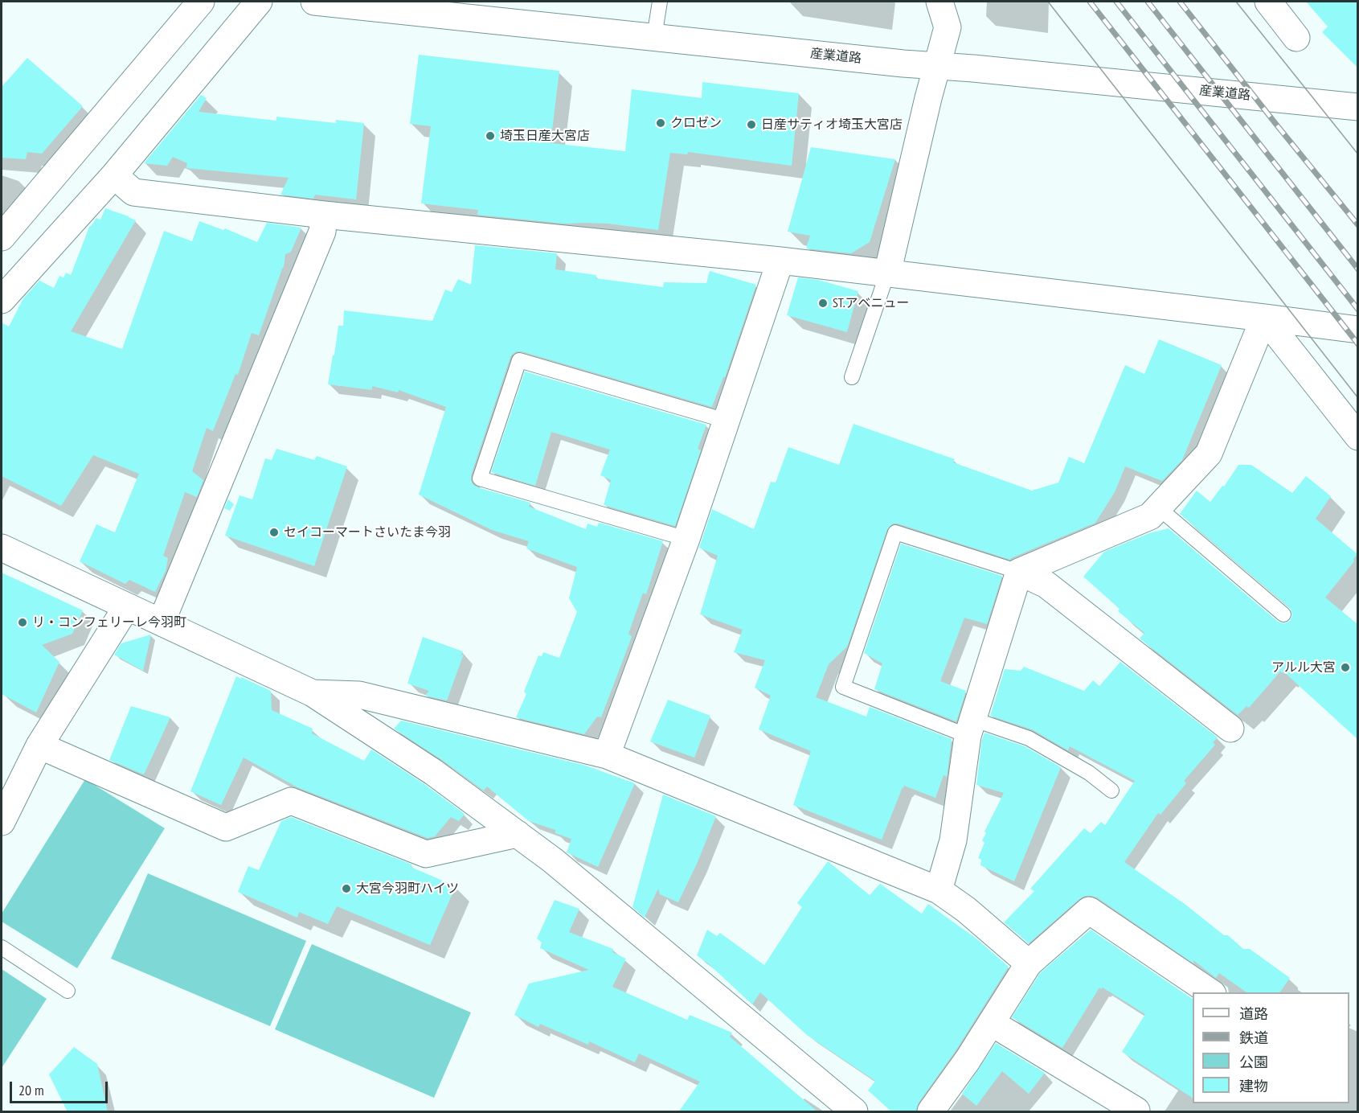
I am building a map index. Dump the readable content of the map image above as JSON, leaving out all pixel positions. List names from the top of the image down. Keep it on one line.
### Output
{"streets":{"street":["産業道路"]},"places":["クロゼン","日産サティオ埼玉大宮店","埼玉日産大宮店","ST.アベニュー","セイコーマートさいたま今羽","リ・コンフェリーレ今羽町","アルル大宮","大宮今羽町ハイツ"],"legend":["道路","鉄道","公園","建物"],"scale_bar":"20 m"}
